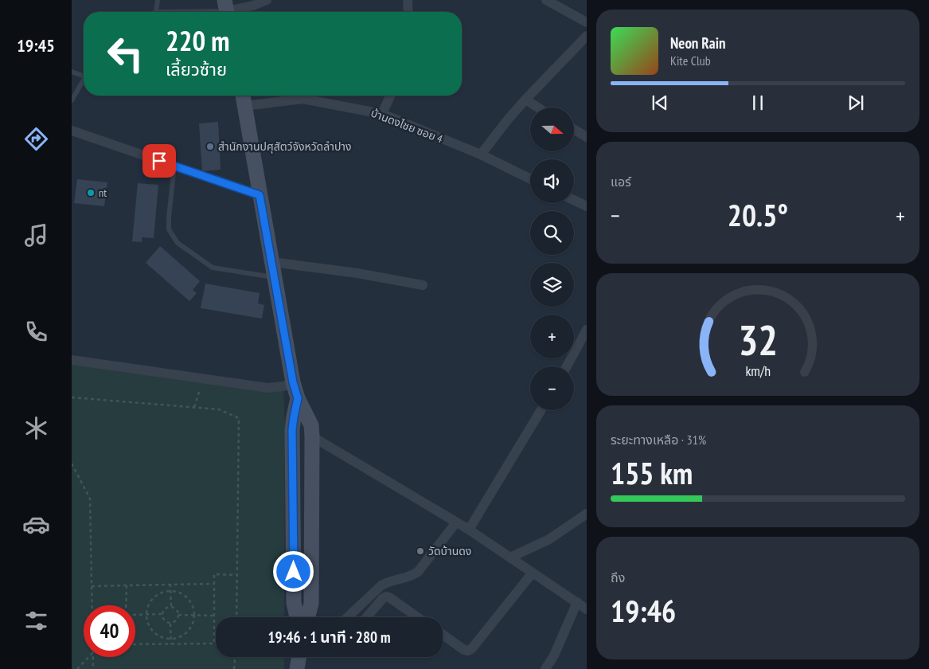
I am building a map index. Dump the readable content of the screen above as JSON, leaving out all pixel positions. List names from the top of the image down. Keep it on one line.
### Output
{"streets":{"street":["บ้านดงไชย ซอย 4"]},"places":["สำนักงานปศุสัตว์จังหวัดลำปาง","nt","วัดบ้านดง"],"north":"right","page":{"tabs":"19:45","turn":["220 m","เลี้ยวซ้าย"],"song":["Neon Rain","Kite Club"],"map_buttons":["+","−"],"tile":["แอร์",["ระยะทางเหลือ · 31%","155 km"],["ถึง","19:46"]],"heat":["−","20.5°","+"],"limit":"40","trip":"19:46 · 1 นาที · 280 m","gauge":["32","km/h"]}}
